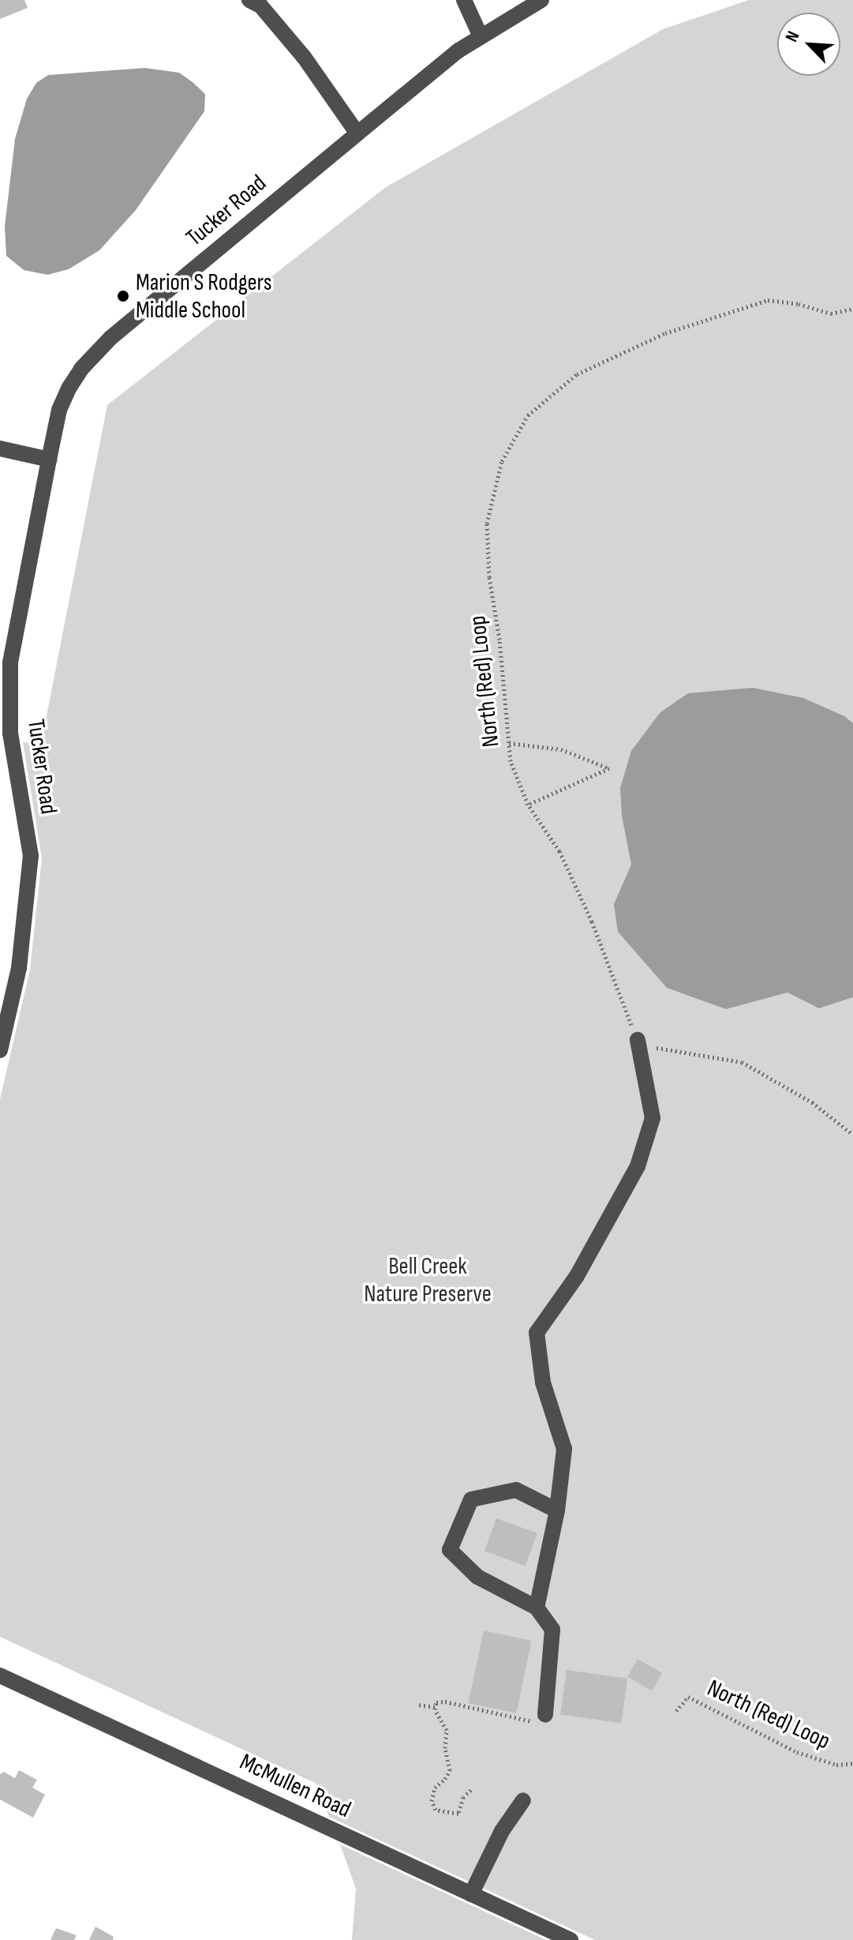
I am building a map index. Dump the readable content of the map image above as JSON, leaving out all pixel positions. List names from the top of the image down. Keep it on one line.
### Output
{"streets":{"street":["Tucker Road","McMullen Road"],"path":["North (Red) Loop"]},"parks":["Bell Creek Nature Preserve"],"places":["Marion S Rodgers Middle School"],"north":"top left"}
